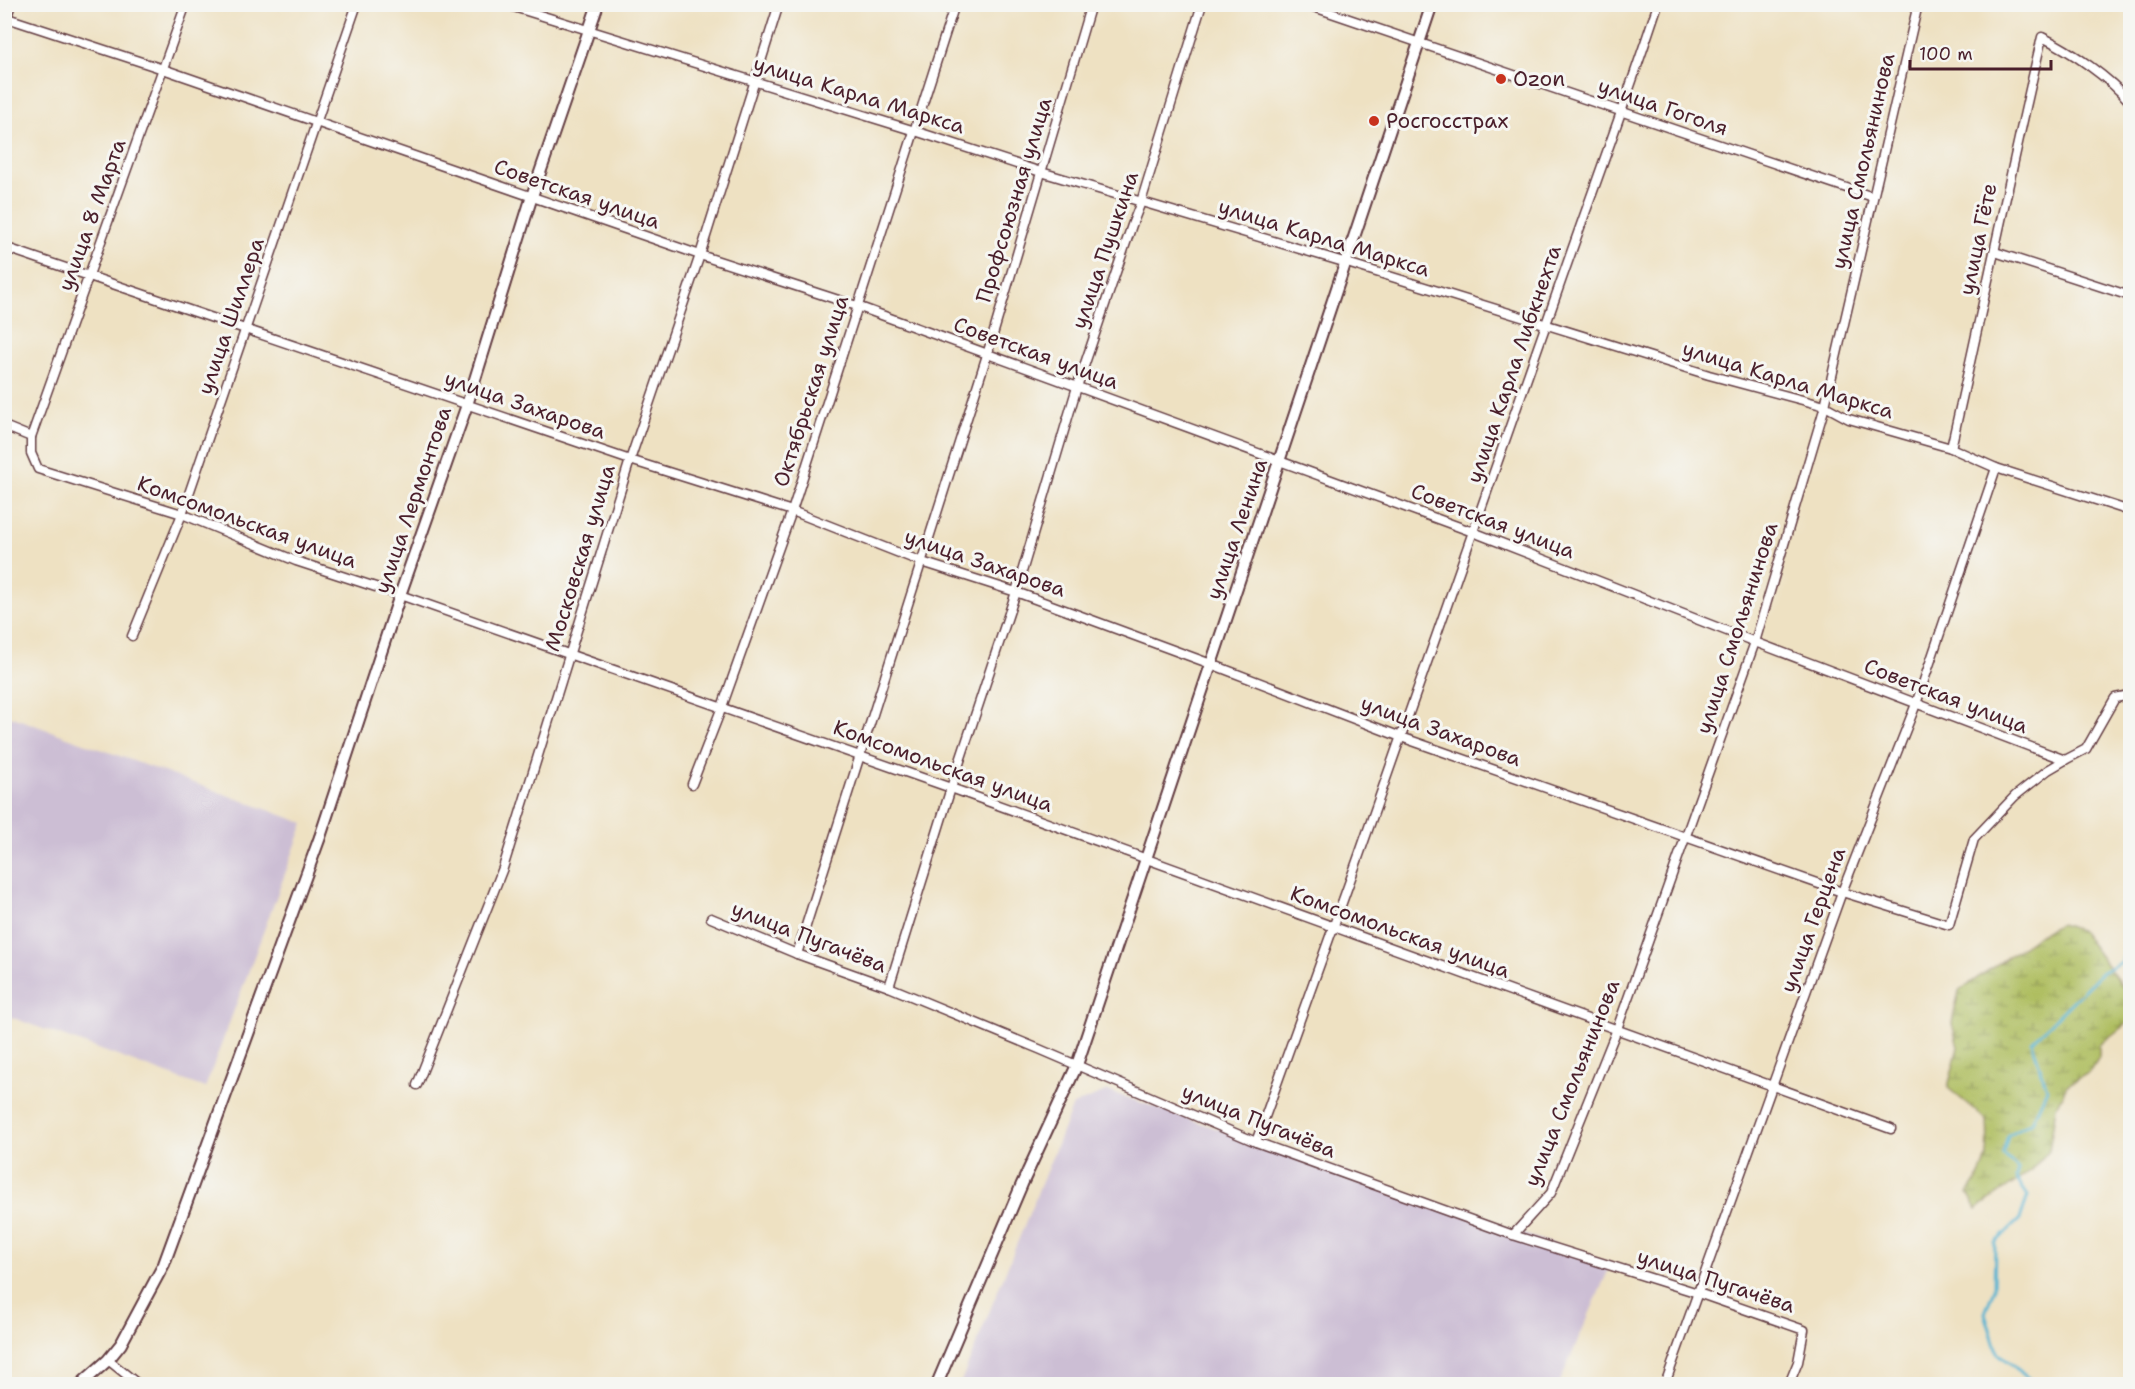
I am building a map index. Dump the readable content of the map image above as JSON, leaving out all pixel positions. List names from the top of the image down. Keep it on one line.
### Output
{"streets":{"street":["улица Карла Маркса","улица Гоголя","улица Смольянинова","Советская улица","Профсоюзная улица","улица 8 Марта","улица Гёте","улица Пушкина","улица Шиллера","улица Карла Либкнехта","Октябрьская улица","улица Захарова","улица Лермонтова","Комсомольская улица","улица Ленина","Московская улица","улица Герцена","улица Пугачёва"]},"crossings":[["улица Карла Маркса","улица Смольянинова"],["улица Карла Маркса","Профсоюзная улица"],["улица Карла Маркса","улица Гёте"],["улица Карла Маркса","улица Пушкина"],["улица Карла Маркса","улица Карла Либкнехта"],["улица Карла Маркса","Октябрьская улица"],["улица Карла Маркса","улица Лермонтова"],["улица Карла Маркса","улица Ленина"],["улица Карла Маркса","Московская улица"],["улица Карла Маркса","улица Герцена"],["улица Гоголя","улица Смольянинова"],["улица Гоголя","улица Карла Либкнехта"],["улица Гоголя","улица Ленина"],["улица Смольянинова","Советская улица"],["улица Смольянинова","улица Захарова"],["улица Смольянинова","Комсомольская улица"],["улица Смольянинова","улица Пугачёва"],["Советская улица","Профсоюзная улица"],["Советская улица","улица 8 Марта"],["Советская улица","улица Пушкина"],["Советская улица","улица Шиллера"],["Советская улица","улица Карла Либкнехта"],["Советская улица","Октябрьская улица"],["Советская улица","улица Захарова"],["Советская улица","улица Лермонтова"],["Советская улица","улица Ленина"],["Советская улица","Московская улица"],["Советская улица","улица Герцена"],["Профсоюзная улица","улица Захарова"],["Профсоюзная улица","Комсомольская улица"],["Профсоюзная улица","улица Пугачёва"],["улица 8 Марта","улица Захарова"],["улица 8 Марта","Комсомольская улица"],["улица Пушкина","улица Захарова"],["улица Пушкина","Комсомольская улица"],["улица Пушкина","улица Пугачёва"],["улица Шиллера","улица Захарова"],["улица Шиллера","Комсомольская улица"],["улица Карла Либкнехта","улица Захарова"],["улица Карла Либкнехта","Комсомольская улица"],["улица Карла Либкнехта","улица Пугачёва"],["Октябрьская улица","улица Захарова"],["Октябрьская улица","Комсомольская улица"],["улица Захарова","улица Лермонтова"],["улица Захарова","улица Ленина"],["улица Захарова","Московская улица"],["улица Захарова","улица Герцена"],["улица Лермонтова","Комсомольская улица"],["Комсомольская улица","улица Ленина"],["Комсомольская улица","Московская улица"],["Комсомольская улица","улица Герцена"],["улица Ленина","улица Пугачёва"],["улица Герцена","улица Пугачёва"]],"places":["Ozon","Росгосстрах"],"scale_bar":"100 m"}
